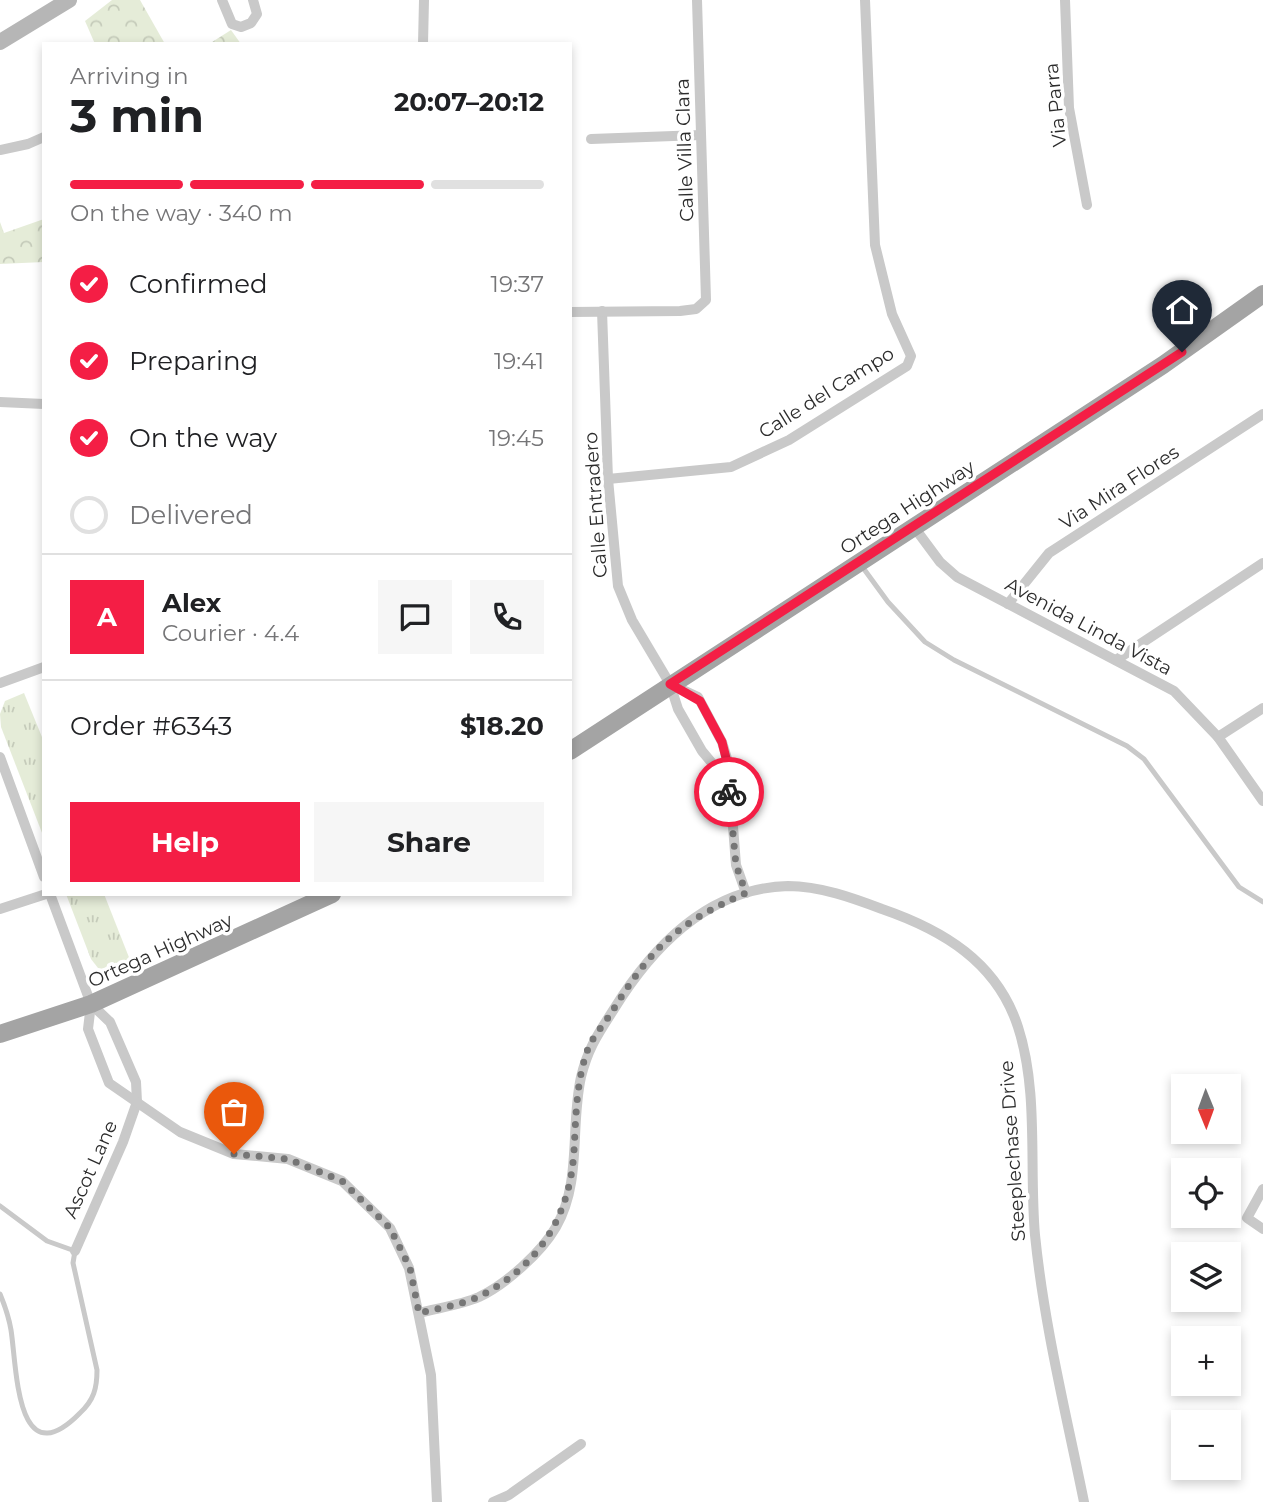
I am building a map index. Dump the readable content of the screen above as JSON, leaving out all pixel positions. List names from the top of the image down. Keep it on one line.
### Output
{"streets":{"main road":["Ortega Highway"],"street":["Via Parra","Calle Villa Clara","Calle del Campo","Via Mira Flores","Calle Entradero","Avenida Linda Vista","Steeplechase Drive","Ascot Lane"]},"crossings":[["Calle Villa Clara","Calle Entradero"],["Calle del Campo","Calle Entradero"],["Via Mira Flores","Avenida Linda Vista"],["Calle Entradero","Ortega Highway"],["Ortega Highway","Avenida Linda Vista"]],"north":"bottom","page":{"heading":["3 min","Arriving in","20:07–20:12"],"panel":["Alex","Courier · 4.4","Order #6343","$18.20"],"bar":"On the way · 340 m","list":[["Confirmed","19:37"],["Preparing","19:41"],["On the way","19:45"],"Delivered"],"round":"A","buttons":["Help","Share"],"map_buttons":["+","−"]}}
